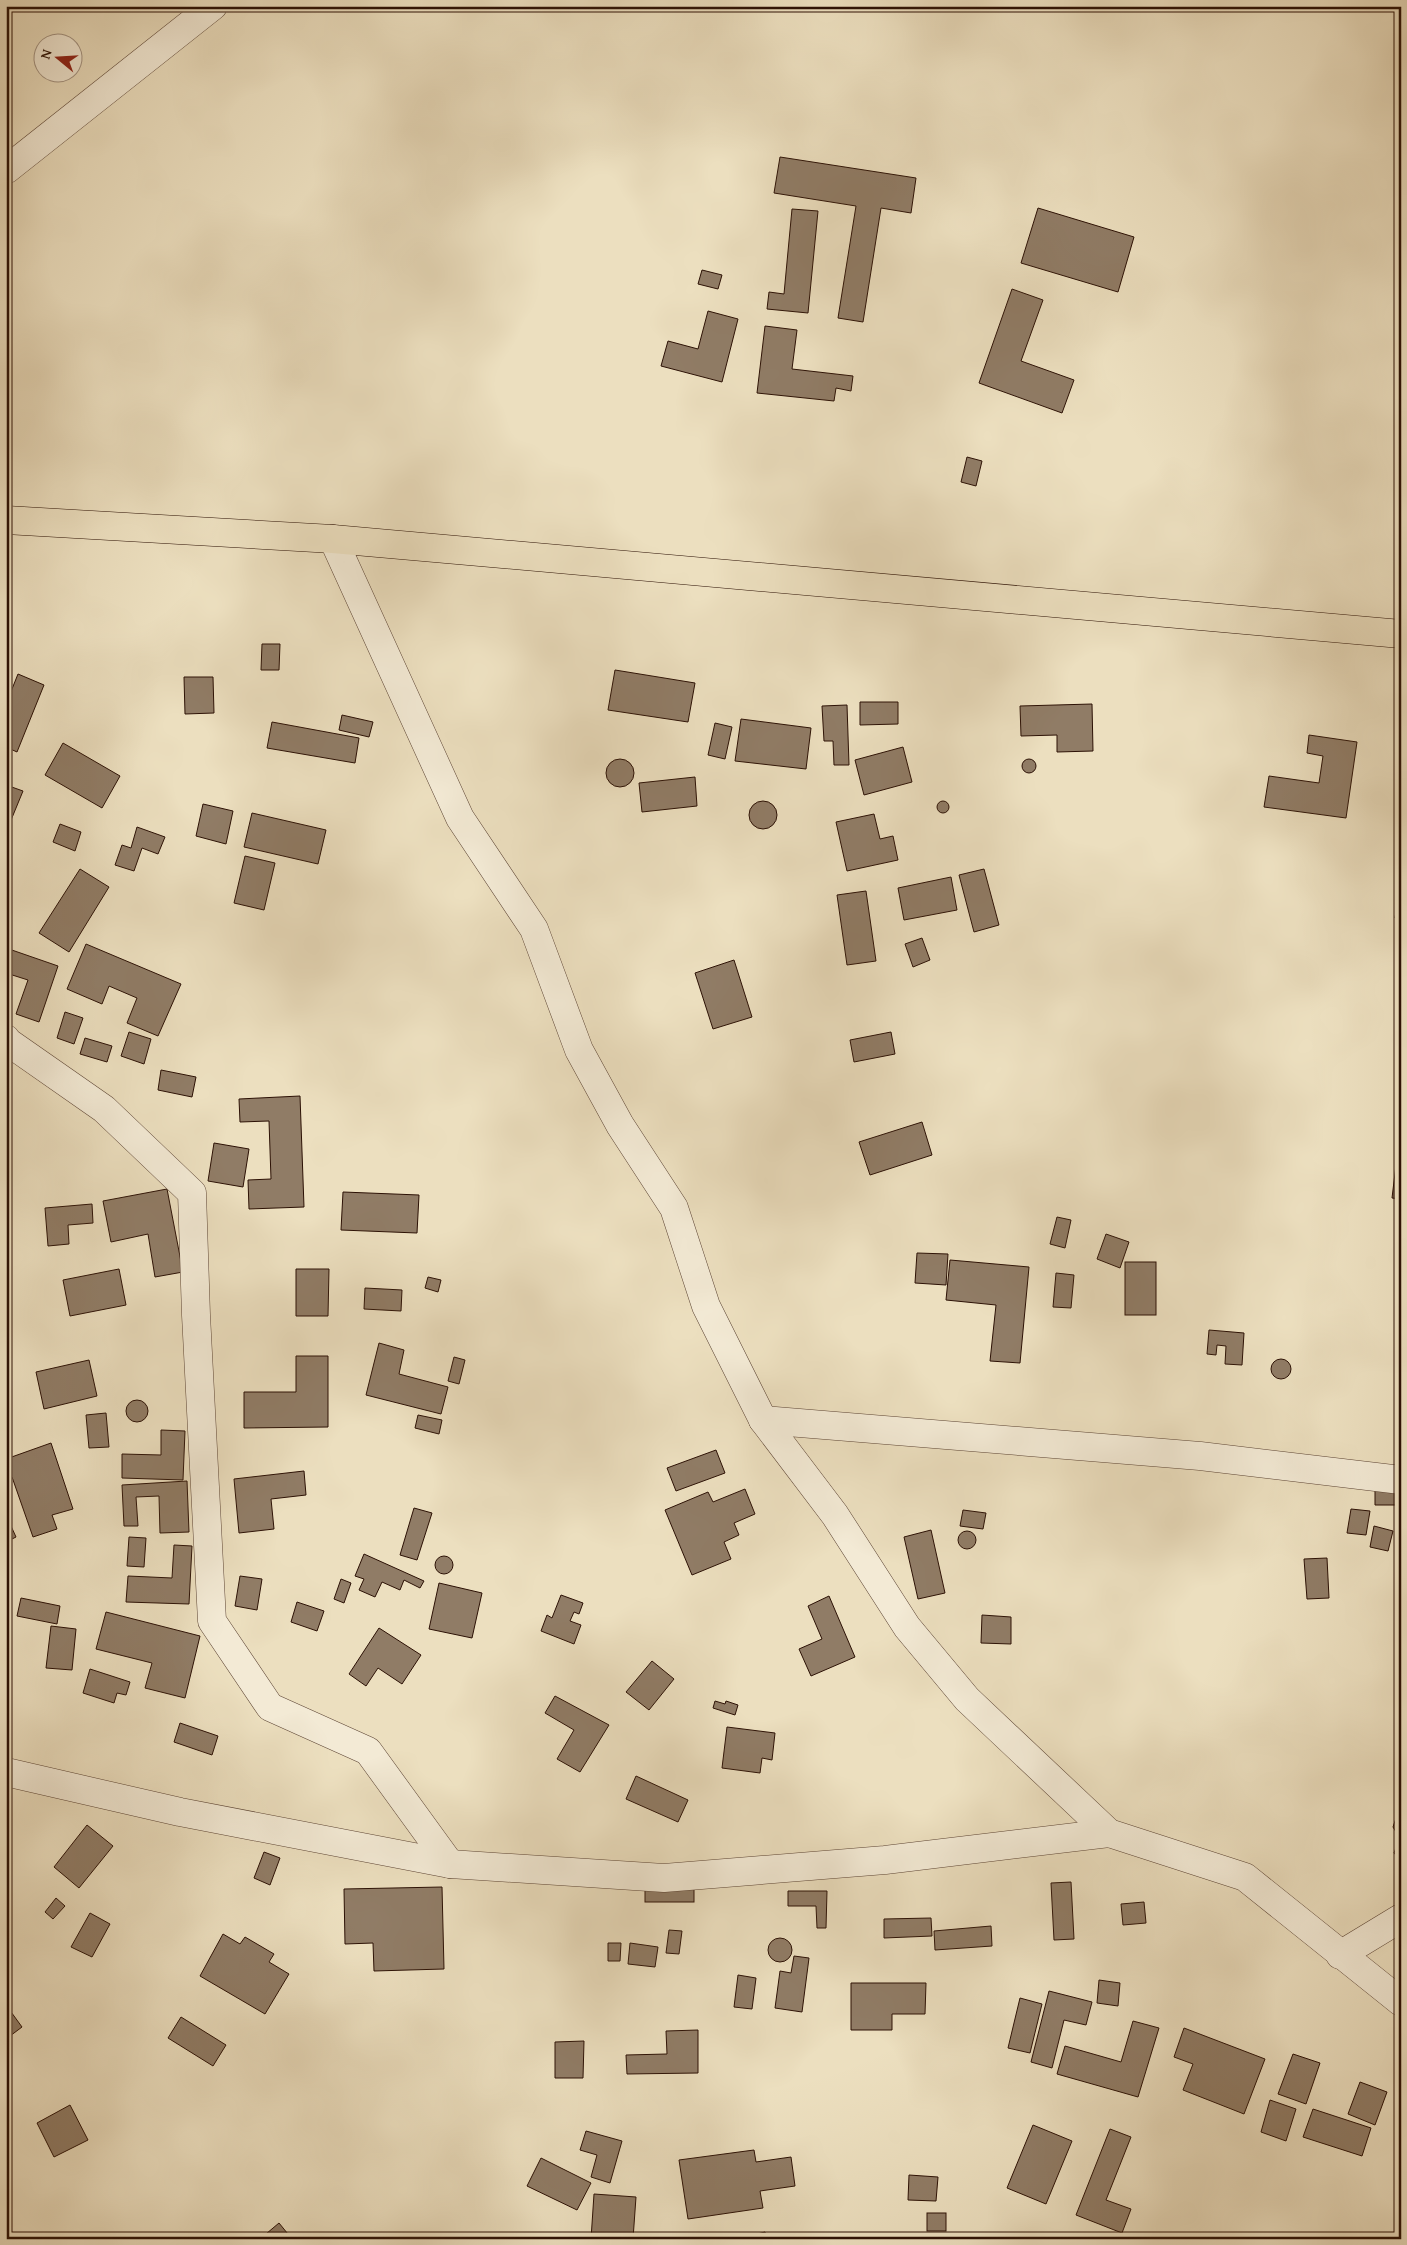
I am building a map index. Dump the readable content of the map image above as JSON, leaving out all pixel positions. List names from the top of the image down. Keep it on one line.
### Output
{"north":"left"}
